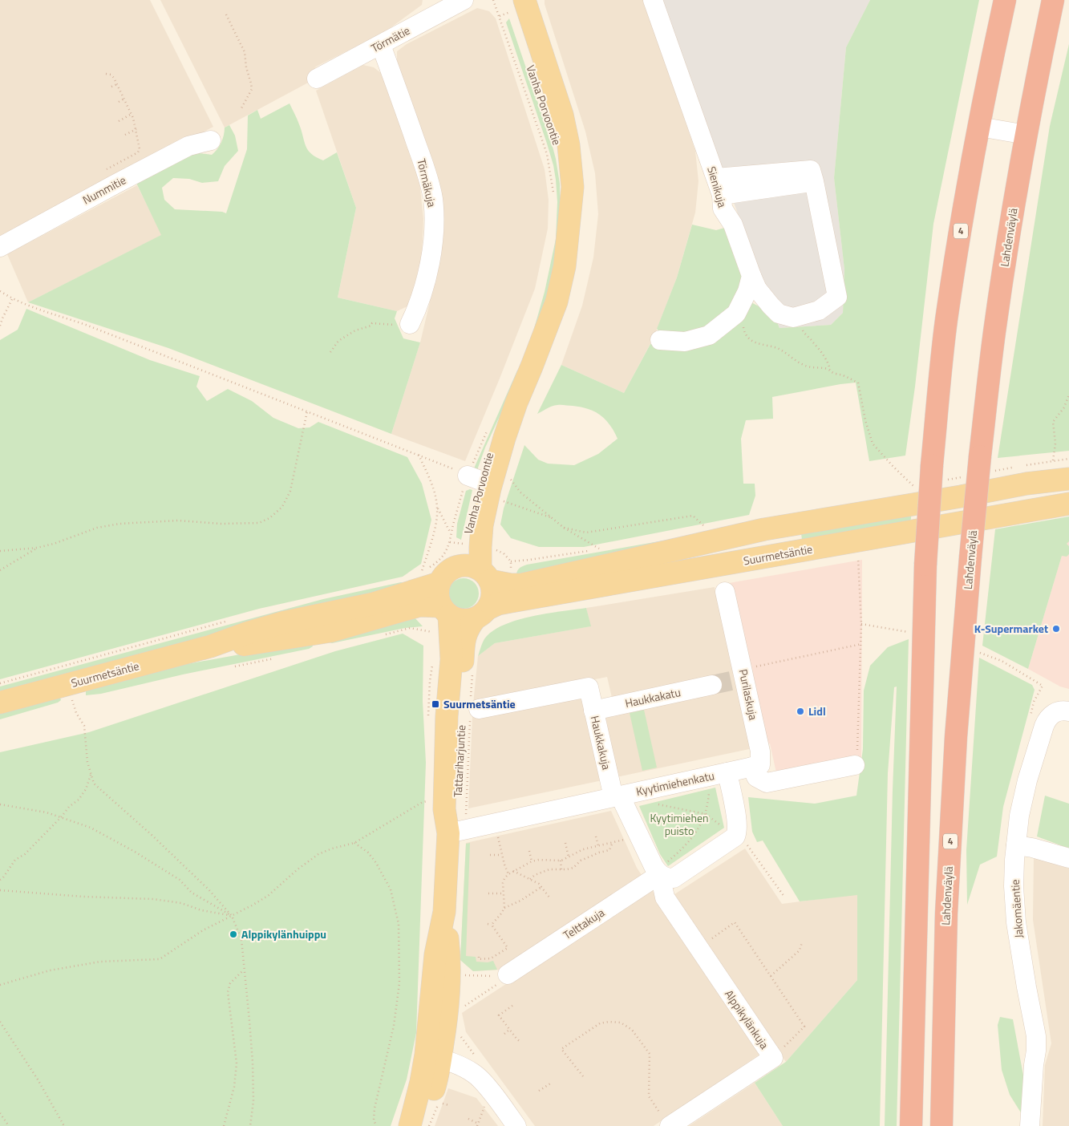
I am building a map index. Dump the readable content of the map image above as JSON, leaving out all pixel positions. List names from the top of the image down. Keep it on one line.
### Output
{"streets":{"highway":["4","Lahdenväylä"],"main road":["Vanha Porvoontie","Suurmetsäntie","Tattariharjuntie"],"street":["Törmätie","Törmäkuja","Sienikuja","Nummitie","Purilaskuja","Haukkakatu","Haukkakuja","Kyytimiehenkatu","Jakomäentie","Telttakuja","Alppikylänkuja"]},"crossings":[["Törmätie","Törmäkuja"],["Vanha Porvoontie","Suurmetsäntie"],["Vanha Porvoontie","Tattariharjuntie"],["Suurmetsäntie","Tattariharjuntie"],["Haukkakatu","Haukkakuja"],["Haukkakuja","Kyytimiehenkatu"],["Tattariharjuntie","Kyytimiehenkatu"],["Kyytimiehenkatu","Telttakuja"],["Kyytimiehenkatu","Alppikylänkuja"],["Telttakuja","Alppikylänkuja"]],"parks":["Kyytimiehen puisto"],"places":{"other":["K-Supermarket","Lidl","Alppikylänhuippu"],"transit":["Suurmetsäntie"]}}
